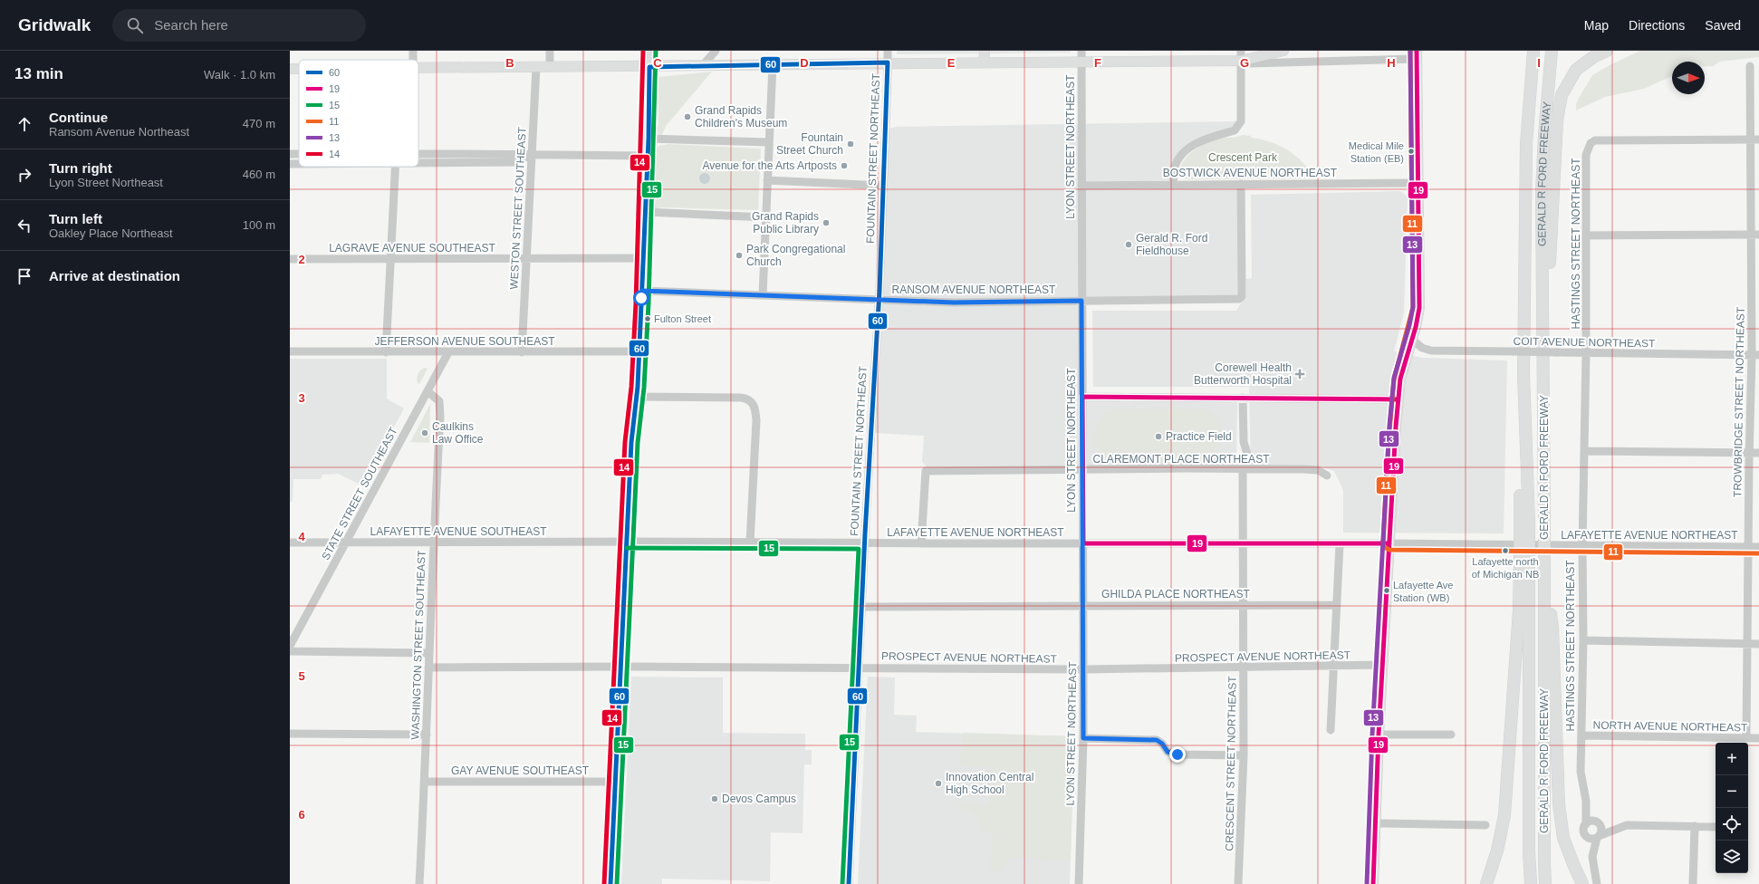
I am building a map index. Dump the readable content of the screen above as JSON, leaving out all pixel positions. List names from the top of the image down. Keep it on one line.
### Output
{"streets":{"highway":["GERALD R FORD FREEWAY"],"street":["LYON STREET NORTHEAST","FOUNTAIN STREET NORTHEAST","BOSTWICK AVENUE NORTHEAST","WESTON STREET SOUTHEAST","HASTINGS STREET NORTHEAST","LAGRAVE AVENUE SOUTHEAST","RANSOM AVENUE NORTHEAST","JEFFERSON AVENUE SOUTHEAST","COIT AVENUE NORTHEAST","TROWBRIDGE STREET NORTHEAST","CLAREMONT PLACE NORTHEAST","STATE STREET SOUTHEAST","LAFAYETTE AVENUE SOUTHEAST","LAFAYETTE AVENUE NORTHEAST","GHILDA PLACE NORTHEAST","WASHINGTON STREET SOUTHEAST","PROSPECT AVENUE NORTHEAST","NORTH AVENUE NORTHEAST","CRESCENT STREET NORTHEAST","GAY AVENUE SOUTHEAST"]},"crossings":[["LYON STREET NORTHEAST","BOSTWICK AVENUE NORTHEAST"],["LYON STREET NORTHEAST","RANSOM AVENUE NORTHEAST"],["LYON STREET NORTHEAST","CLAREMONT PLACE NORTHEAST"],["LYON STREET NORTHEAST","LAFAYETTE AVENUE NORTHEAST"],["LYON STREET NORTHEAST","GHILDA PLACE NORTHEAST"],["LYON STREET NORTHEAST","PROSPECT AVENUE NORTHEAST"],["FOUNTAIN STREET NORTHEAST","RANSOM AVENUE NORTHEAST"],["FOUNTAIN STREET NORTHEAST","LAFAYETTE AVENUE NORTHEAST"],["FOUNTAIN STREET NORTHEAST","GHILDA PLACE NORTHEAST"],["FOUNTAIN STREET NORTHEAST","PROSPECT AVENUE NORTHEAST"],["BOSTWICK AVENUE NORTHEAST","RANSOM AVENUE NORTHEAST"],["WESTON STREET SOUTHEAST","LAGRAVE AVENUE SOUTHEAST"],["WESTON STREET SOUTHEAST","JEFFERSON AVENUE SOUTHEAST"],["HASTINGS STREET NORTHEAST","COIT AVENUE NORTHEAST"],["HASTINGS STREET NORTHEAST","TROWBRIDGE STREET NORTHEAST"],["HASTINGS STREET NORTHEAST","LAFAYETTE AVENUE NORTHEAST"],["HASTINGS STREET NORTHEAST","NORTH AVENUE NORTHEAST"],["JEFFERSON AVENUE SOUTHEAST","STATE STREET SOUTHEAST"],["COIT AVENUE NORTHEAST","TROWBRIDGE STREET NORTHEAST"],["TROWBRIDGE STREET NORTHEAST","LAFAYETTE AVENUE NORTHEAST"],["TROWBRIDGE STREET NORTHEAST","NORTH AVENUE NORTHEAST"],["CLAREMONT PLACE NORTHEAST","LAFAYETTE AVENUE NORTHEAST"],["CLAREMONT PLACE NORTHEAST","CRESCENT STREET NORTHEAST"],["STATE STREET SOUTHEAST","LAFAYETTE AVENUE SOUTHEAST"],["STATE STREET SOUTHEAST","WASHINGTON STREET SOUTHEAST"],["LAFAYETTE AVENUE SOUTHEAST","LAFAYETTE AVENUE NORTHEAST"],["LAFAYETTE AVENUE SOUTHEAST","WASHINGTON STREET SOUTHEAST"],["LAFAYETTE AVENUE NORTHEAST","CRESCENT STREET NORTHEAST"],["GHILDA PLACE NORTHEAST","CRESCENT STREET NORTHEAST"],["WASHINGTON STREET SOUTHEAST","PROSPECT AVENUE NORTHEAST"],["WASHINGTON STREET SOUTHEAST","GAY AVENUE SOUTHEAST"],["PROSPECT AVENUE NORTHEAST","CRESCENT STREET NORTHEAST"]],"parks":["Crescent Park"],"places":{"other":["Grand Rapids Children's Museum","Fountain Street Church","Medical Mile Station (EB)","Avenue for the Arts Artposts","Grand Rapids Public Library","Gerald R. Ford Fieldhouse","Park Congregational Church","Fulton Street","Caulkins Law Office","Practice Field","Lafayette north of Michigan NB","Lafayette Ave Station (WB)","Innovation Central High School","Devos Campus"],"health":["Corewell Health Butterworth Hospital"]},"lines":["transit line 19","transit line 15","transit line 11","transit line 13","transit line 14","transit line 60"],"legend":["60","19","15","11","13","14"],"north":"right","page":{"header":"Gridwalk","search":"Search here","nav":["Map","Directions","Saved"],"heading":["13 min","Walk · 1.0 km"],"list":[["Continue","Ransom Avenue Northeast","470 m"],["Turn right","Lyon Street Northeast","460 m"],["Turn left","Oakley Place Northeast","100 m"],"Arrive at destination"],"map_buttons":["+","−"]},"grid":{"columns":["B","C","D","E","F","G","H","I"],"rows":["2","3","4","5","6"]}}
